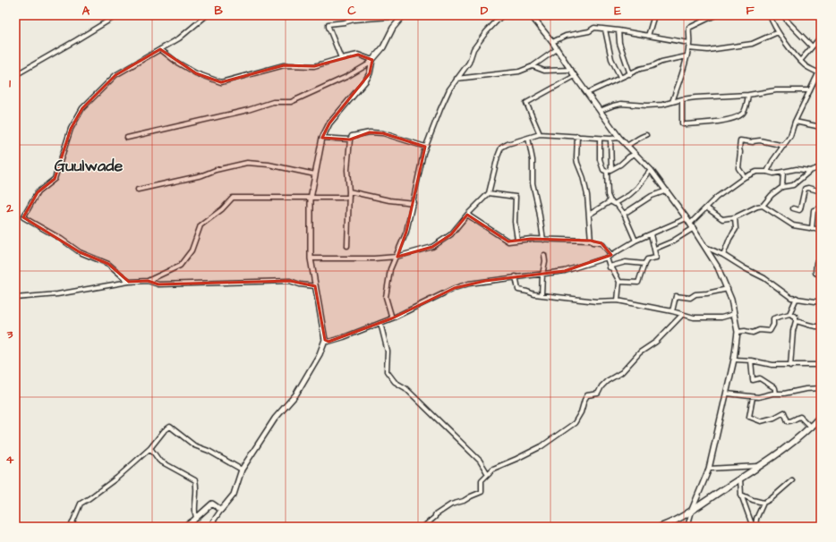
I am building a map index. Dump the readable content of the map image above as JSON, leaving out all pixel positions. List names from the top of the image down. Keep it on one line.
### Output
{"districts":["Guulwade"],"grid":{"columns":["A","B","C","D","E","F"],"rows":["1","2","3","4"]}}
